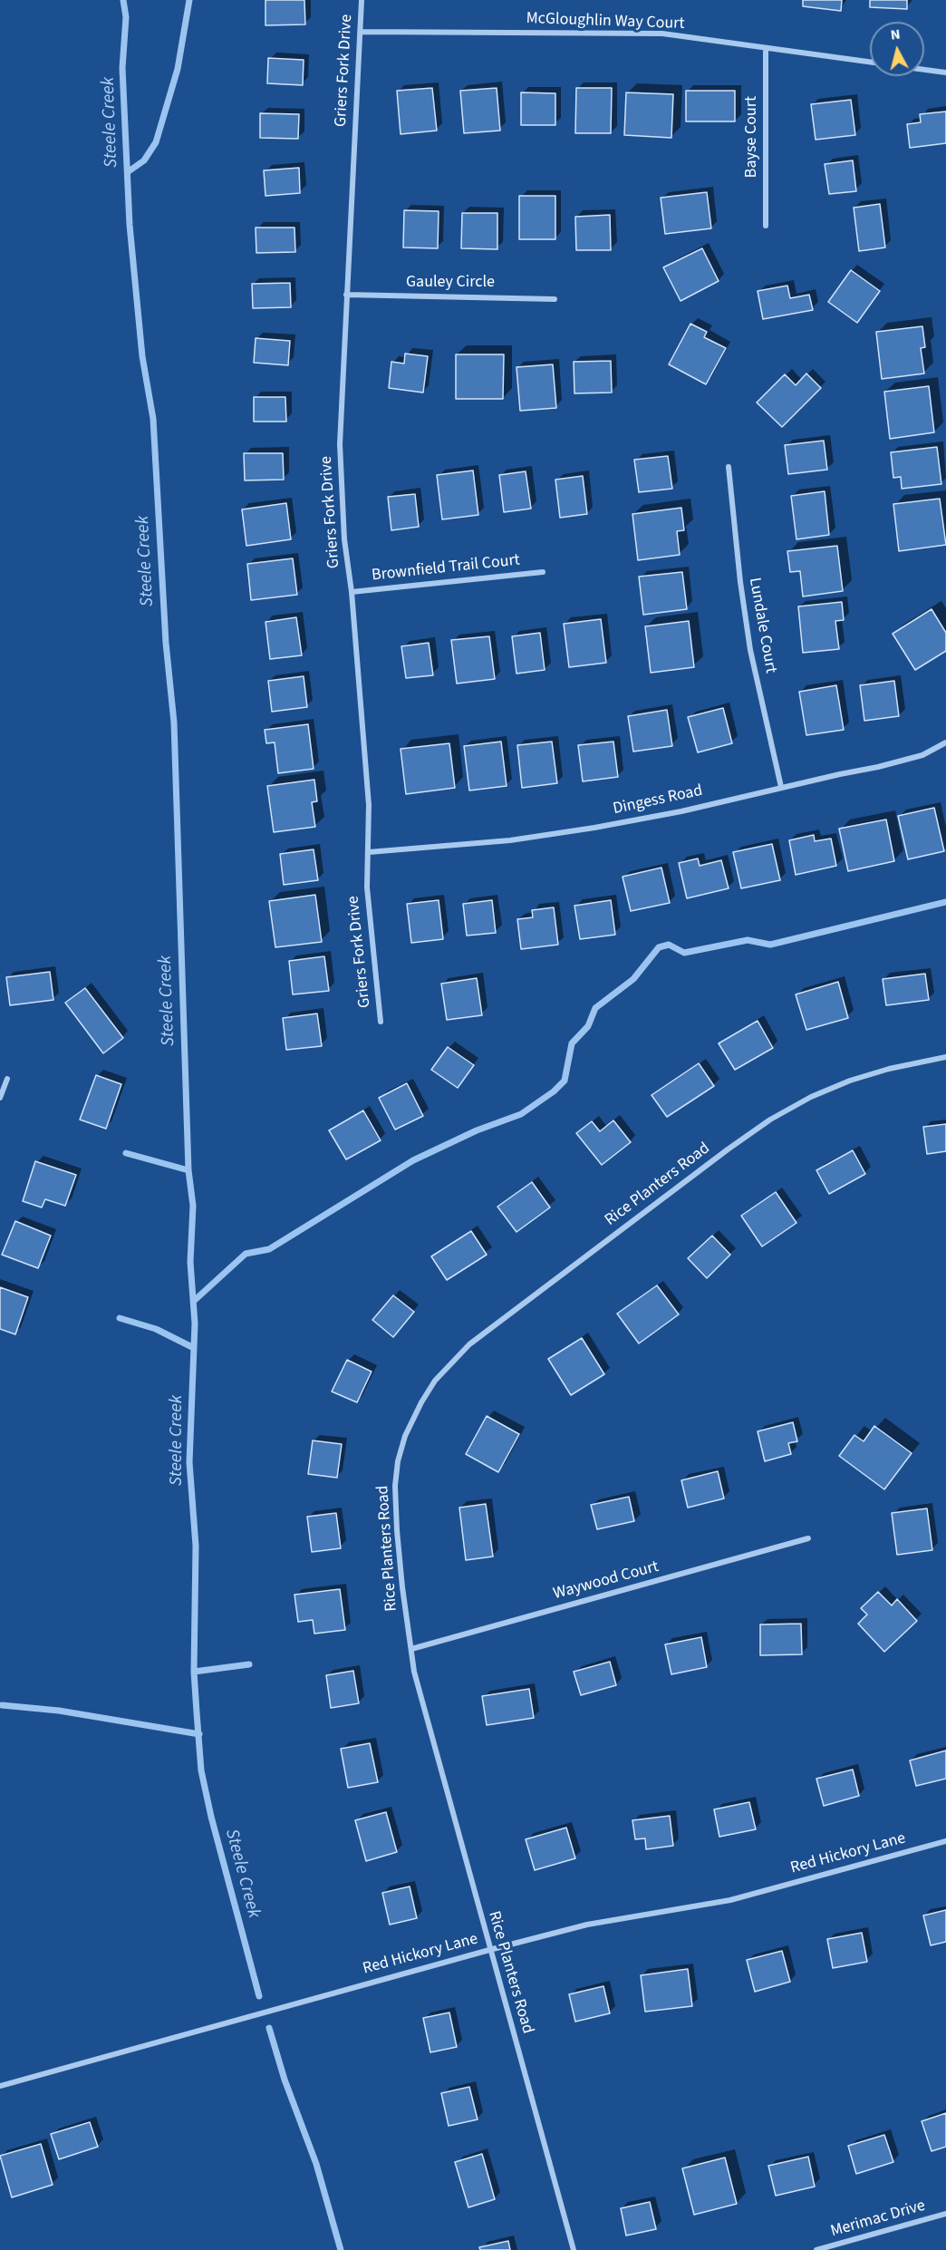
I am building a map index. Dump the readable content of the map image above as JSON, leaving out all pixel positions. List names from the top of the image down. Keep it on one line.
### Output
{"streets":{"street":["McGloughlin Way Court","Griers Fork Drive","Bayse Court","Gauley Circle","Brownfield Trail Court","Lundale Court","Dingess Road","Rice Planters Road","Waywood Court","Red Hickory Lane","Merimac Drive"]},"crossings":[["McGloughlin Way Court","Griers Fork Drive"],["McGloughlin Way Court","Bayse Court"],["Griers Fork Drive","Gauley Circle"],["Griers Fork Drive","Brownfield Trail Court"],["Griers Fork Drive","Dingess Road"],["Lundale Court","Dingess Road"],["Rice Planters Road","Waywood Court"],["Rice Planters Road","Red Hickory Lane"]],"water":["Steele Creek"],"north":"top"}
